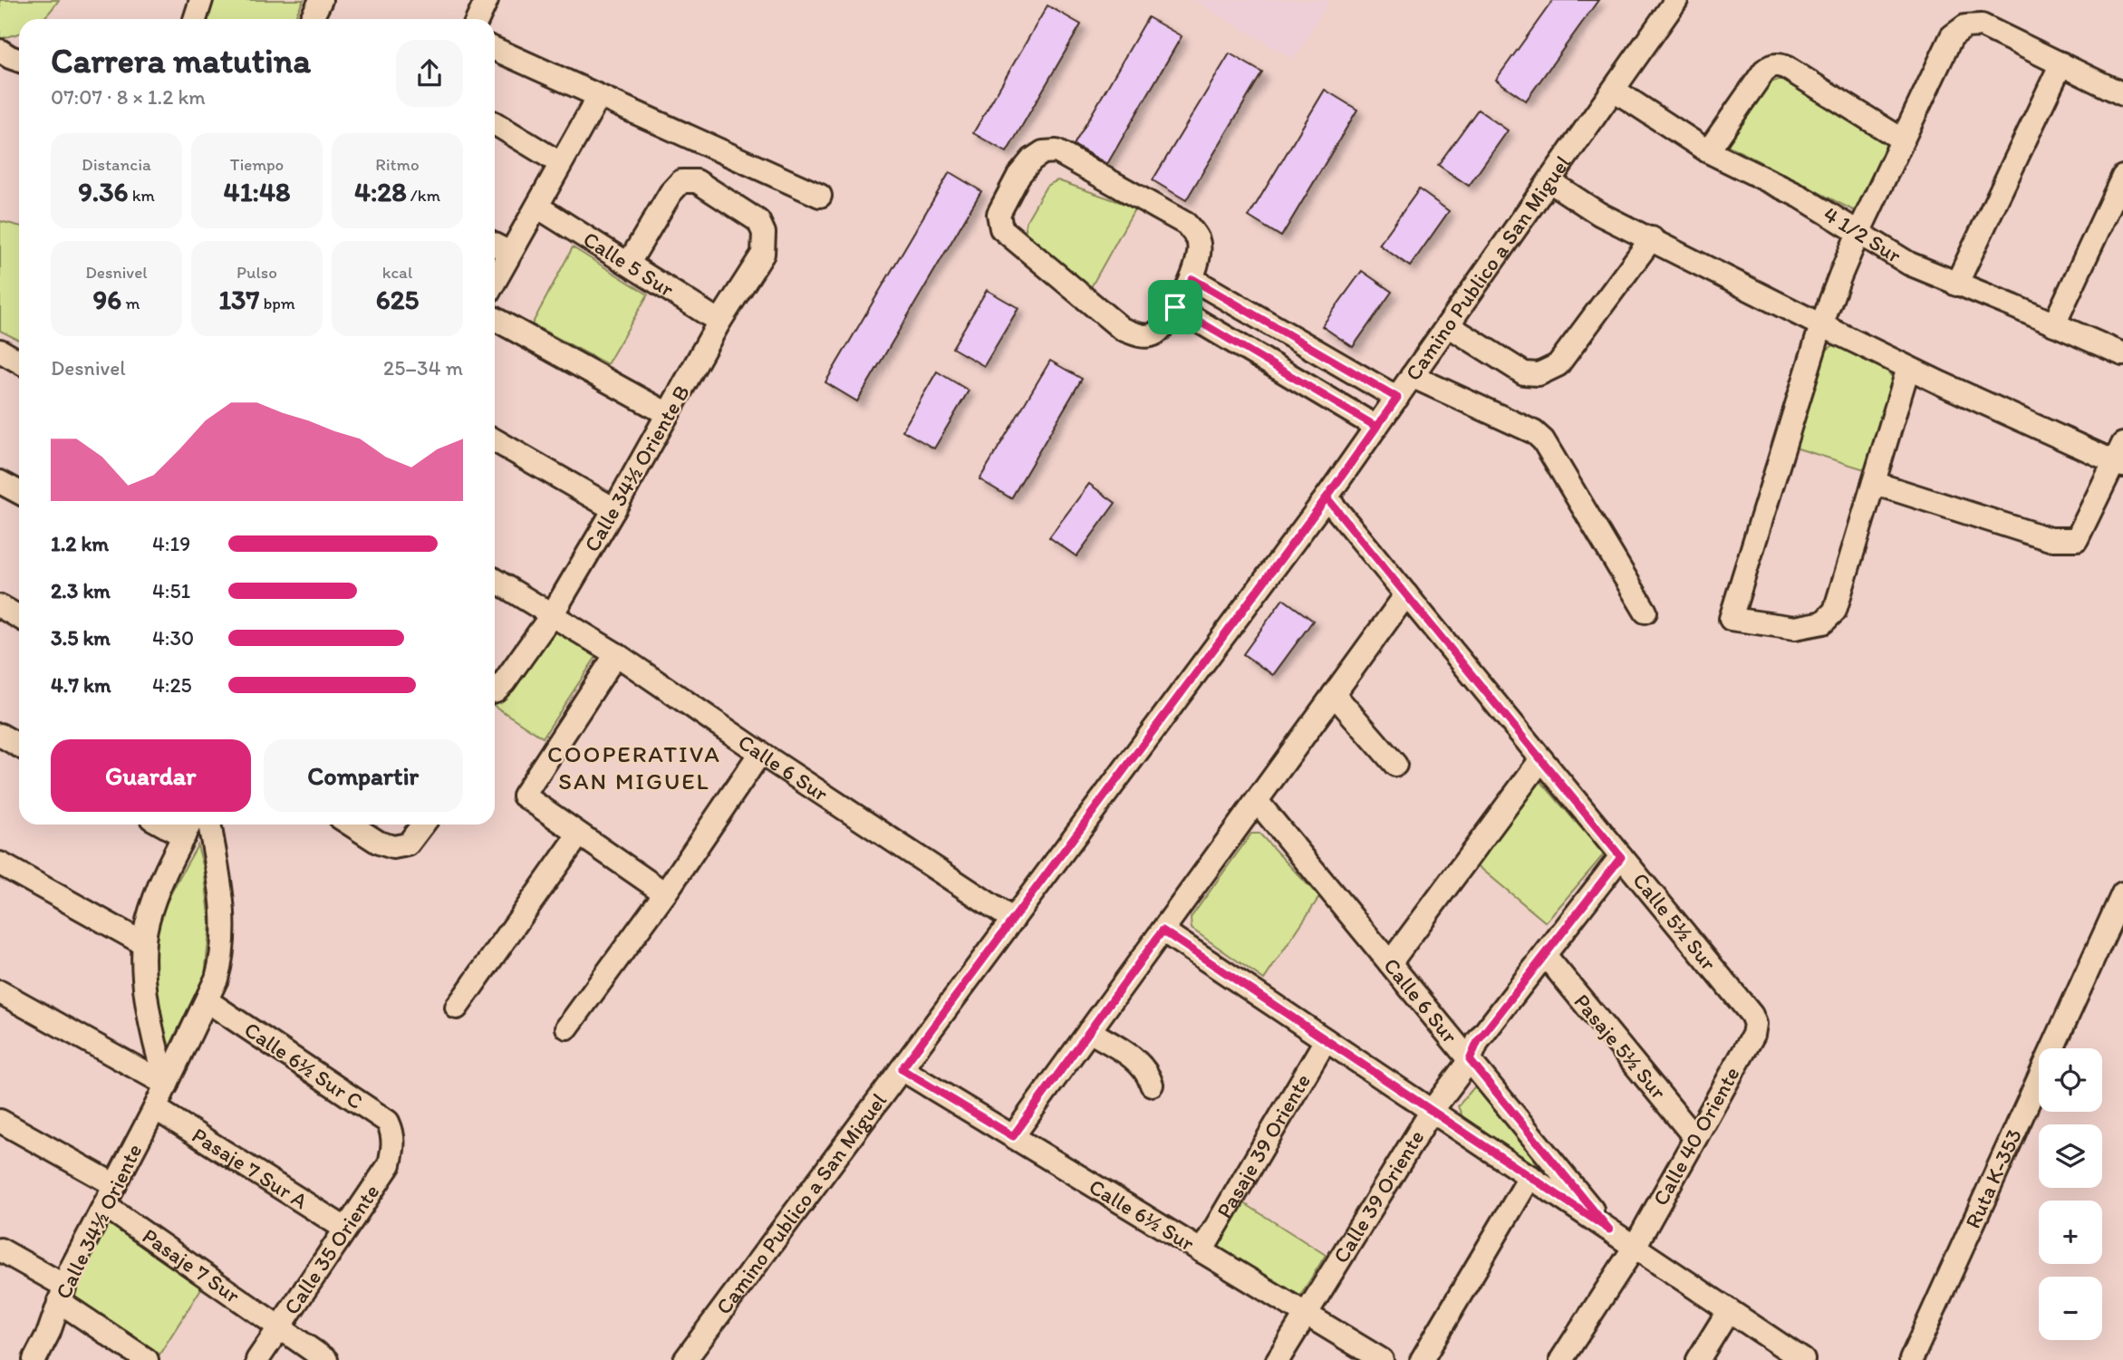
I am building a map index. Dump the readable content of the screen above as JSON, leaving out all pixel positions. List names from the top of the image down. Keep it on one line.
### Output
{"streets":{"street":["4 1/2 Sur","Calle 5 Sur","Camino Publico a San Miguel","Calle 34½ Oriente B","Calle 6 Sur","Calle 5½ Sur","Pasaje 5½ Sur","Calle 6½ Sur C","Calle 40 Oriente","Pasaje 39 Oriente","Pasaje 7 Sur A","Ruta K-353","Calle 39 Oriente","Calle 6½ Sur","Calle 34½ Oriente","Calle 35 Oriente","Pasaje 7 Sur"]},"crossings":[["4 1/2 Sur","Camino Publico a San Miguel"],["Calle 5 Sur","Calle 34½ Oriente B"],["Camino Publico a San Miguel","Calle 6 Sur"],["Camino Publico a San Miguel","Calle 5½ Sur"],["Camino Publico a San Miguel","Calle 6½ Sur"],["Calle 34½ Oriente B","Calle 6 Sur"],["Calle 6 Sur","Calle 40 Oriente"],["Calle 6 Sur","Pasaje 39 Oriente"],["Calle 6 Sur","Calle 39 Oriente"],["Calle 5½ Sur","Calle 40 Oriente"],["Calle 5½ Sur","Calle 39 Oriente"],["Pasaje 5½ Sur","Calle 40 Oriente"],["Pasaje 5½ Sur","Calle 39 Oriente"],["Calle 6½ Sur C","Calle 34½ Oriente"],["Calle 6½ Sur C","Calle 35 Oriente"],["Pasaje 39 Oriente","Calle 6½ Sur"],["Pasaje 7 Sur A","Calle 34½ Oriente"],["Pasaje 7 Sur A","Calle 35 Oriente"],["Calle 39 Oriente","Calle 6½ Sur"],["Calle 34½ Oriente","Pasaje 7 Sur"],["Calle 35 Oriente","Pasaje 7 Sur"]],"districts":["COOPERATIVA SAN MIGUEL"],"page":{"heading":["Carrera matutina","07:07 · 8 × 1.2 km"],"stats":[["Distancia","9.36 km"],["Tiempo","41:48"],["Ritmo","4:28 /km"],["Desnivel","96 m"],["Pulso","137 bpm"],["kcal","625"]],"chart":["Desnivel","25–34 m"],"list":[{"name":"1.2 km","note":"4:19"},{"name":"2.3 km","note":"4:51"},{"name":"3.5 km","note":"4:30"},{"name":"4.7 km","note":"4:25"}],"buttons":["Guardar","Compartir"],"map_buttons":["+","−"]}}
